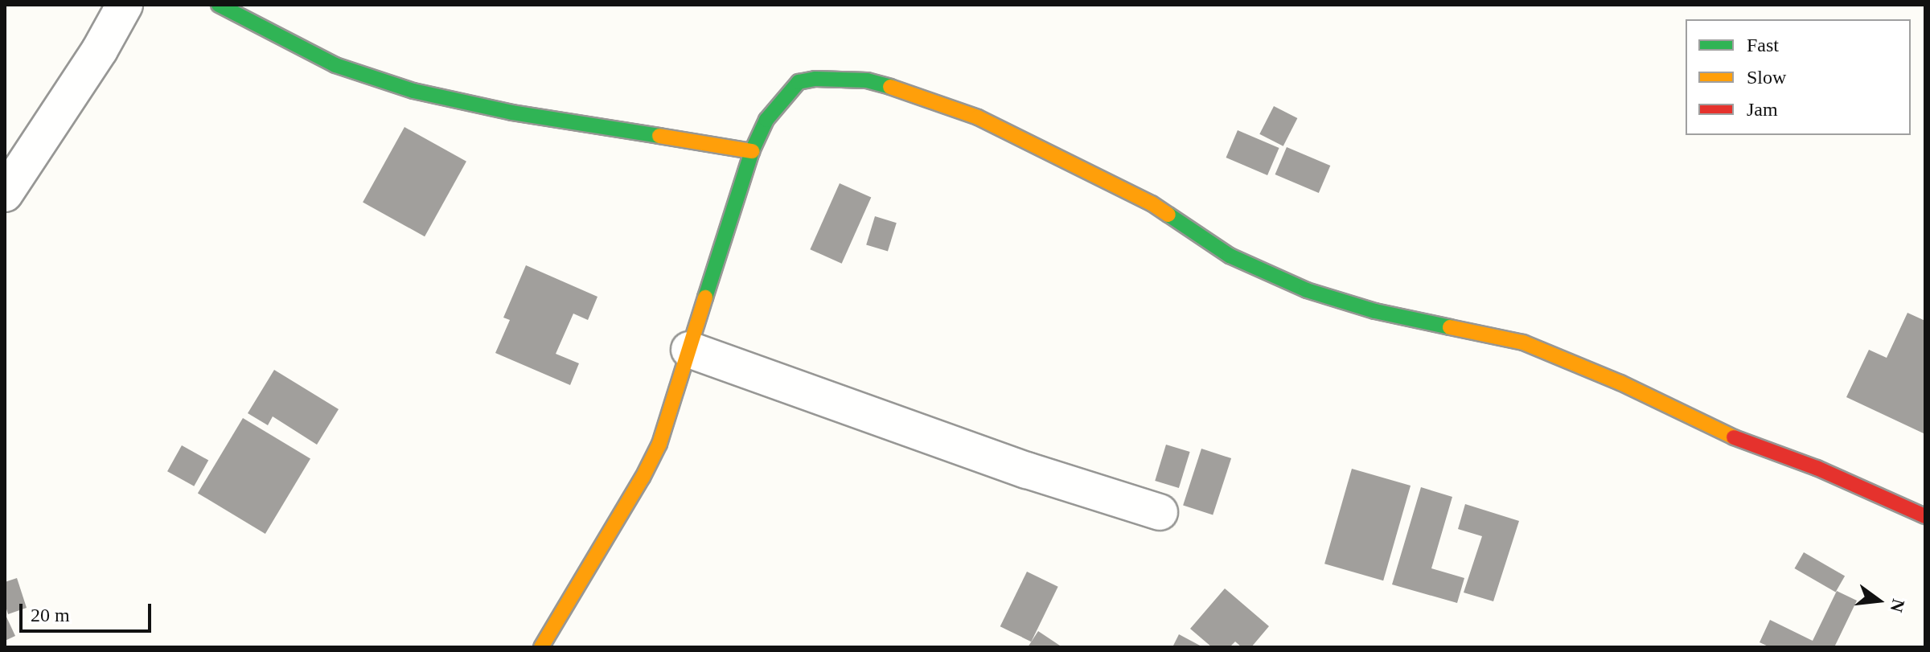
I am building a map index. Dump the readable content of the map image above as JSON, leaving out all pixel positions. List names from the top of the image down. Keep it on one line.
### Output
{"legend":["Fast","Slow","Jam"],"scale_bar":"20 m","north":"right"}
